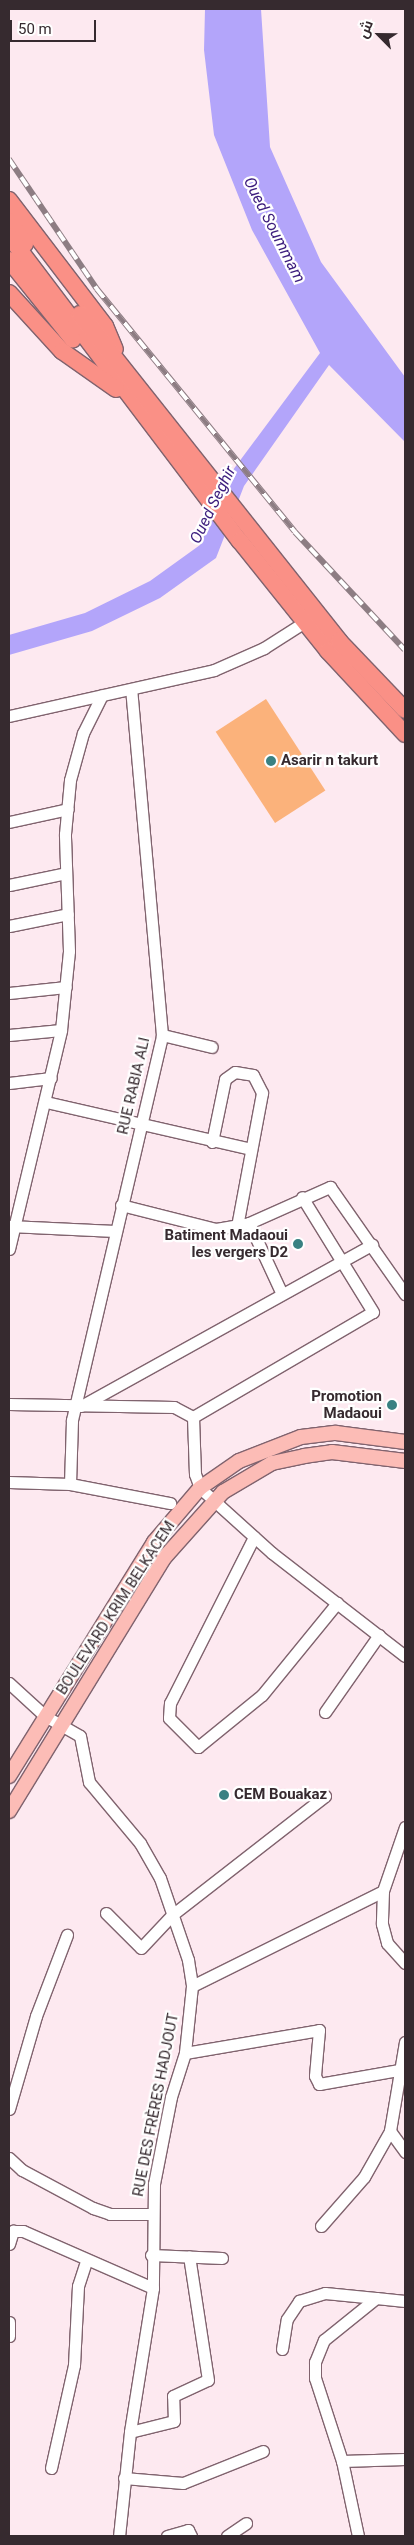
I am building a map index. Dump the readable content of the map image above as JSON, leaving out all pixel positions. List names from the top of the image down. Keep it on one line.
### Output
{"streets":{"main road":["BOULEVARD KRIM BELKACEM"],"street":["RUE RABIA ALI","RUE DES FRÈRES HADJOUT"]},"crossings":[["BOULEVARD KRIM BELKACEM","RUE DES FRÈRES HADJOUT"]],"water":["Oued Soummam","Oued Seghir"],"places":["Asarir n takurt","Batiment Madaoui les vergers D2","Promotion Madaoui","CEM Bouakaz"],"scale_bar":"50 m","north":"top left"}
